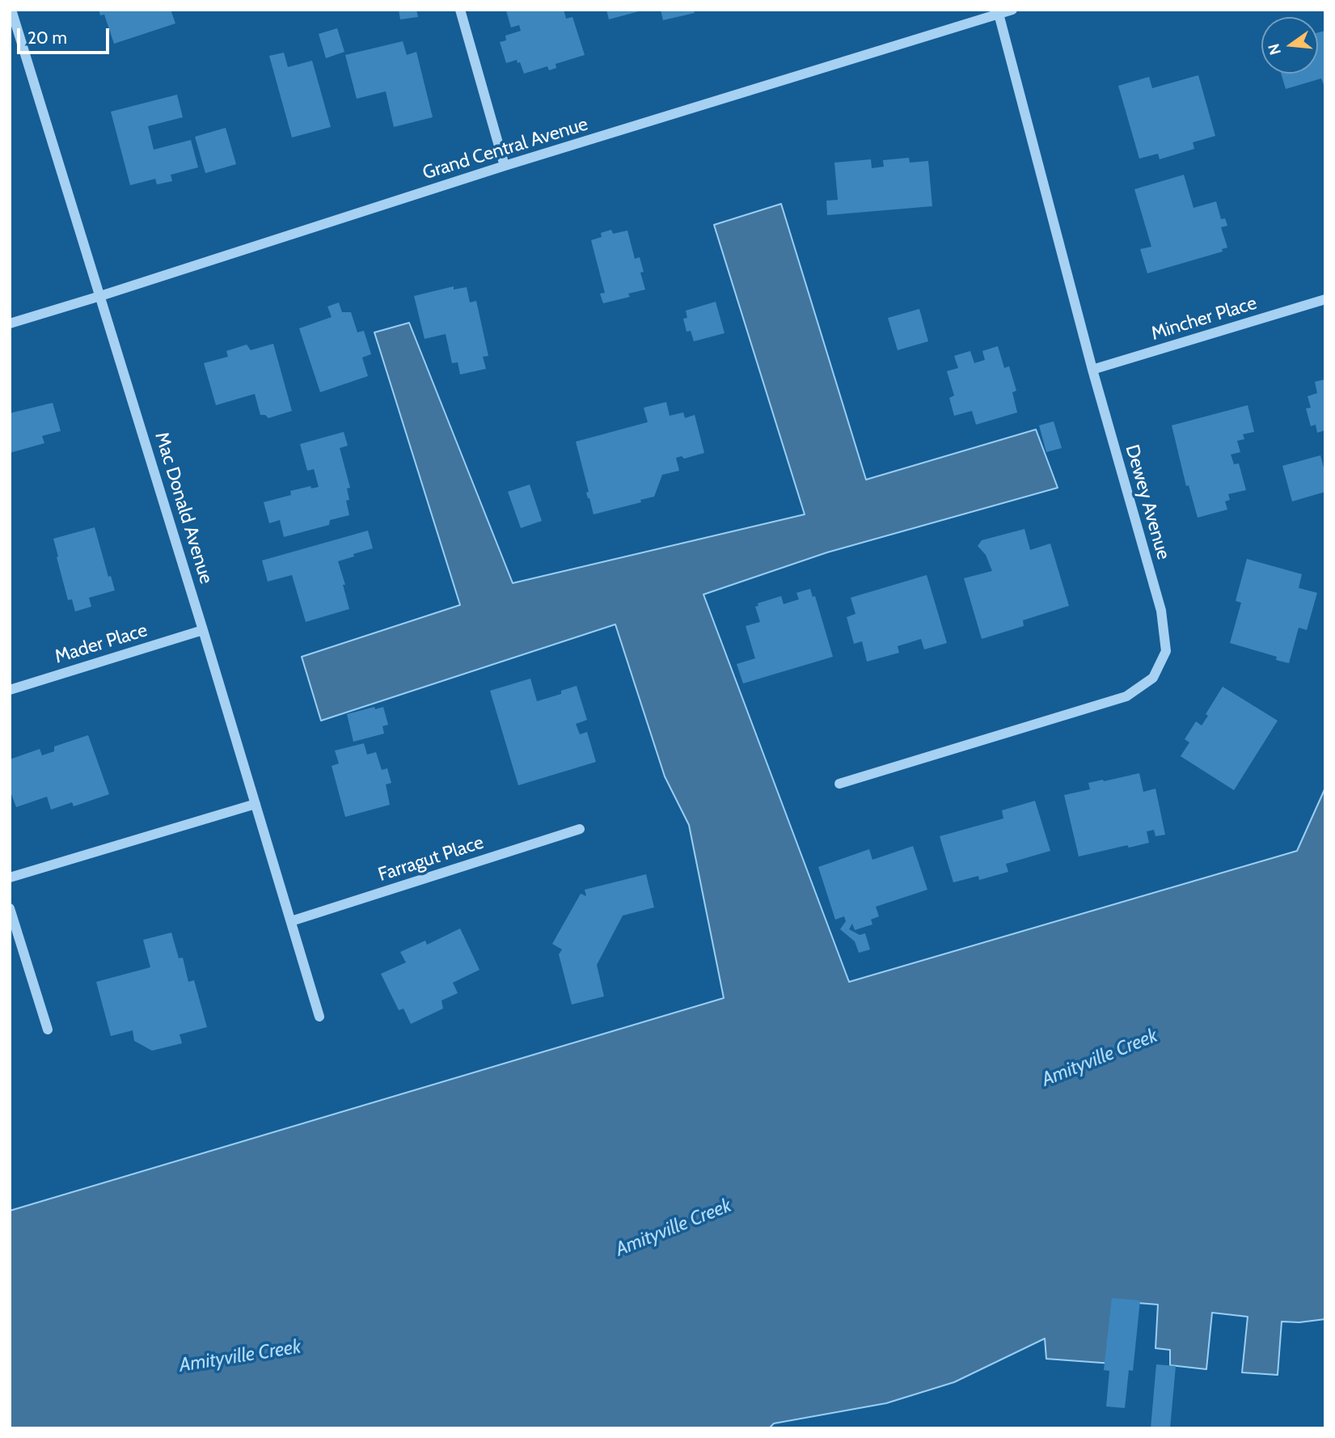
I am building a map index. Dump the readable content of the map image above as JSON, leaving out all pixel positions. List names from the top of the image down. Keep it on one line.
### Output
{"streets":{"street":["Grand Central Avenue","Mincher Place","Dewey Avenue","Mac Donald Avenue","Mader Place","Farragut Place"]},"crossings":[["Grand Central Avenue","Dewey Avenue"],["Grand Central Avenue","Mac Donald Avenue"],["Mincher Place","Dewey Avenue"],["Mac Donald Avenue","Mader Place"],["Mac Donald Avenue","Farragut Place"]],"water":["Amityville Creek"],"scale_bar":"20 m","north":"left"}
